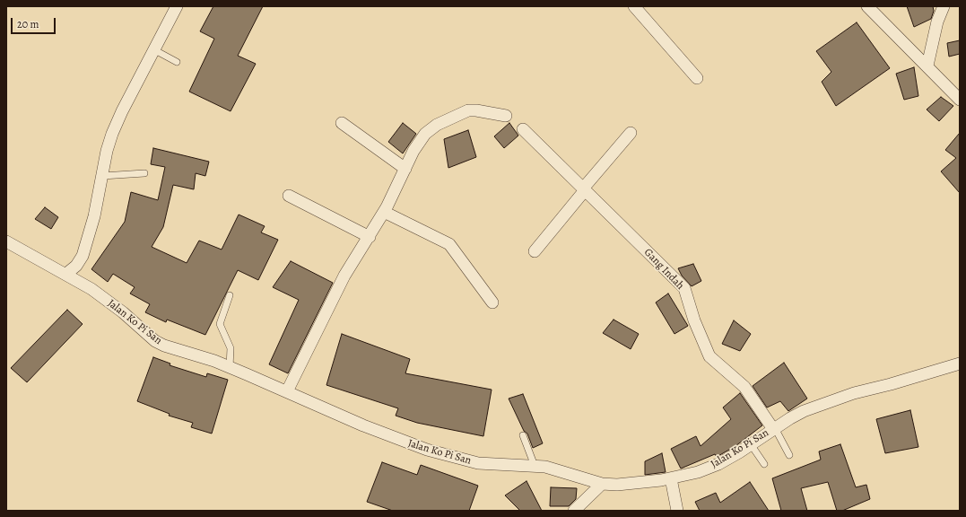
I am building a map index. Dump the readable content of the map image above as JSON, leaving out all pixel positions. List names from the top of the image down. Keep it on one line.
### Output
{"streets":{"street":["Gang Indah","Jalan Ko Pi San"]},"crossings":[["Gang Indah","Jalan Ko Pi San"]],"scale_bar":"20 m"}
